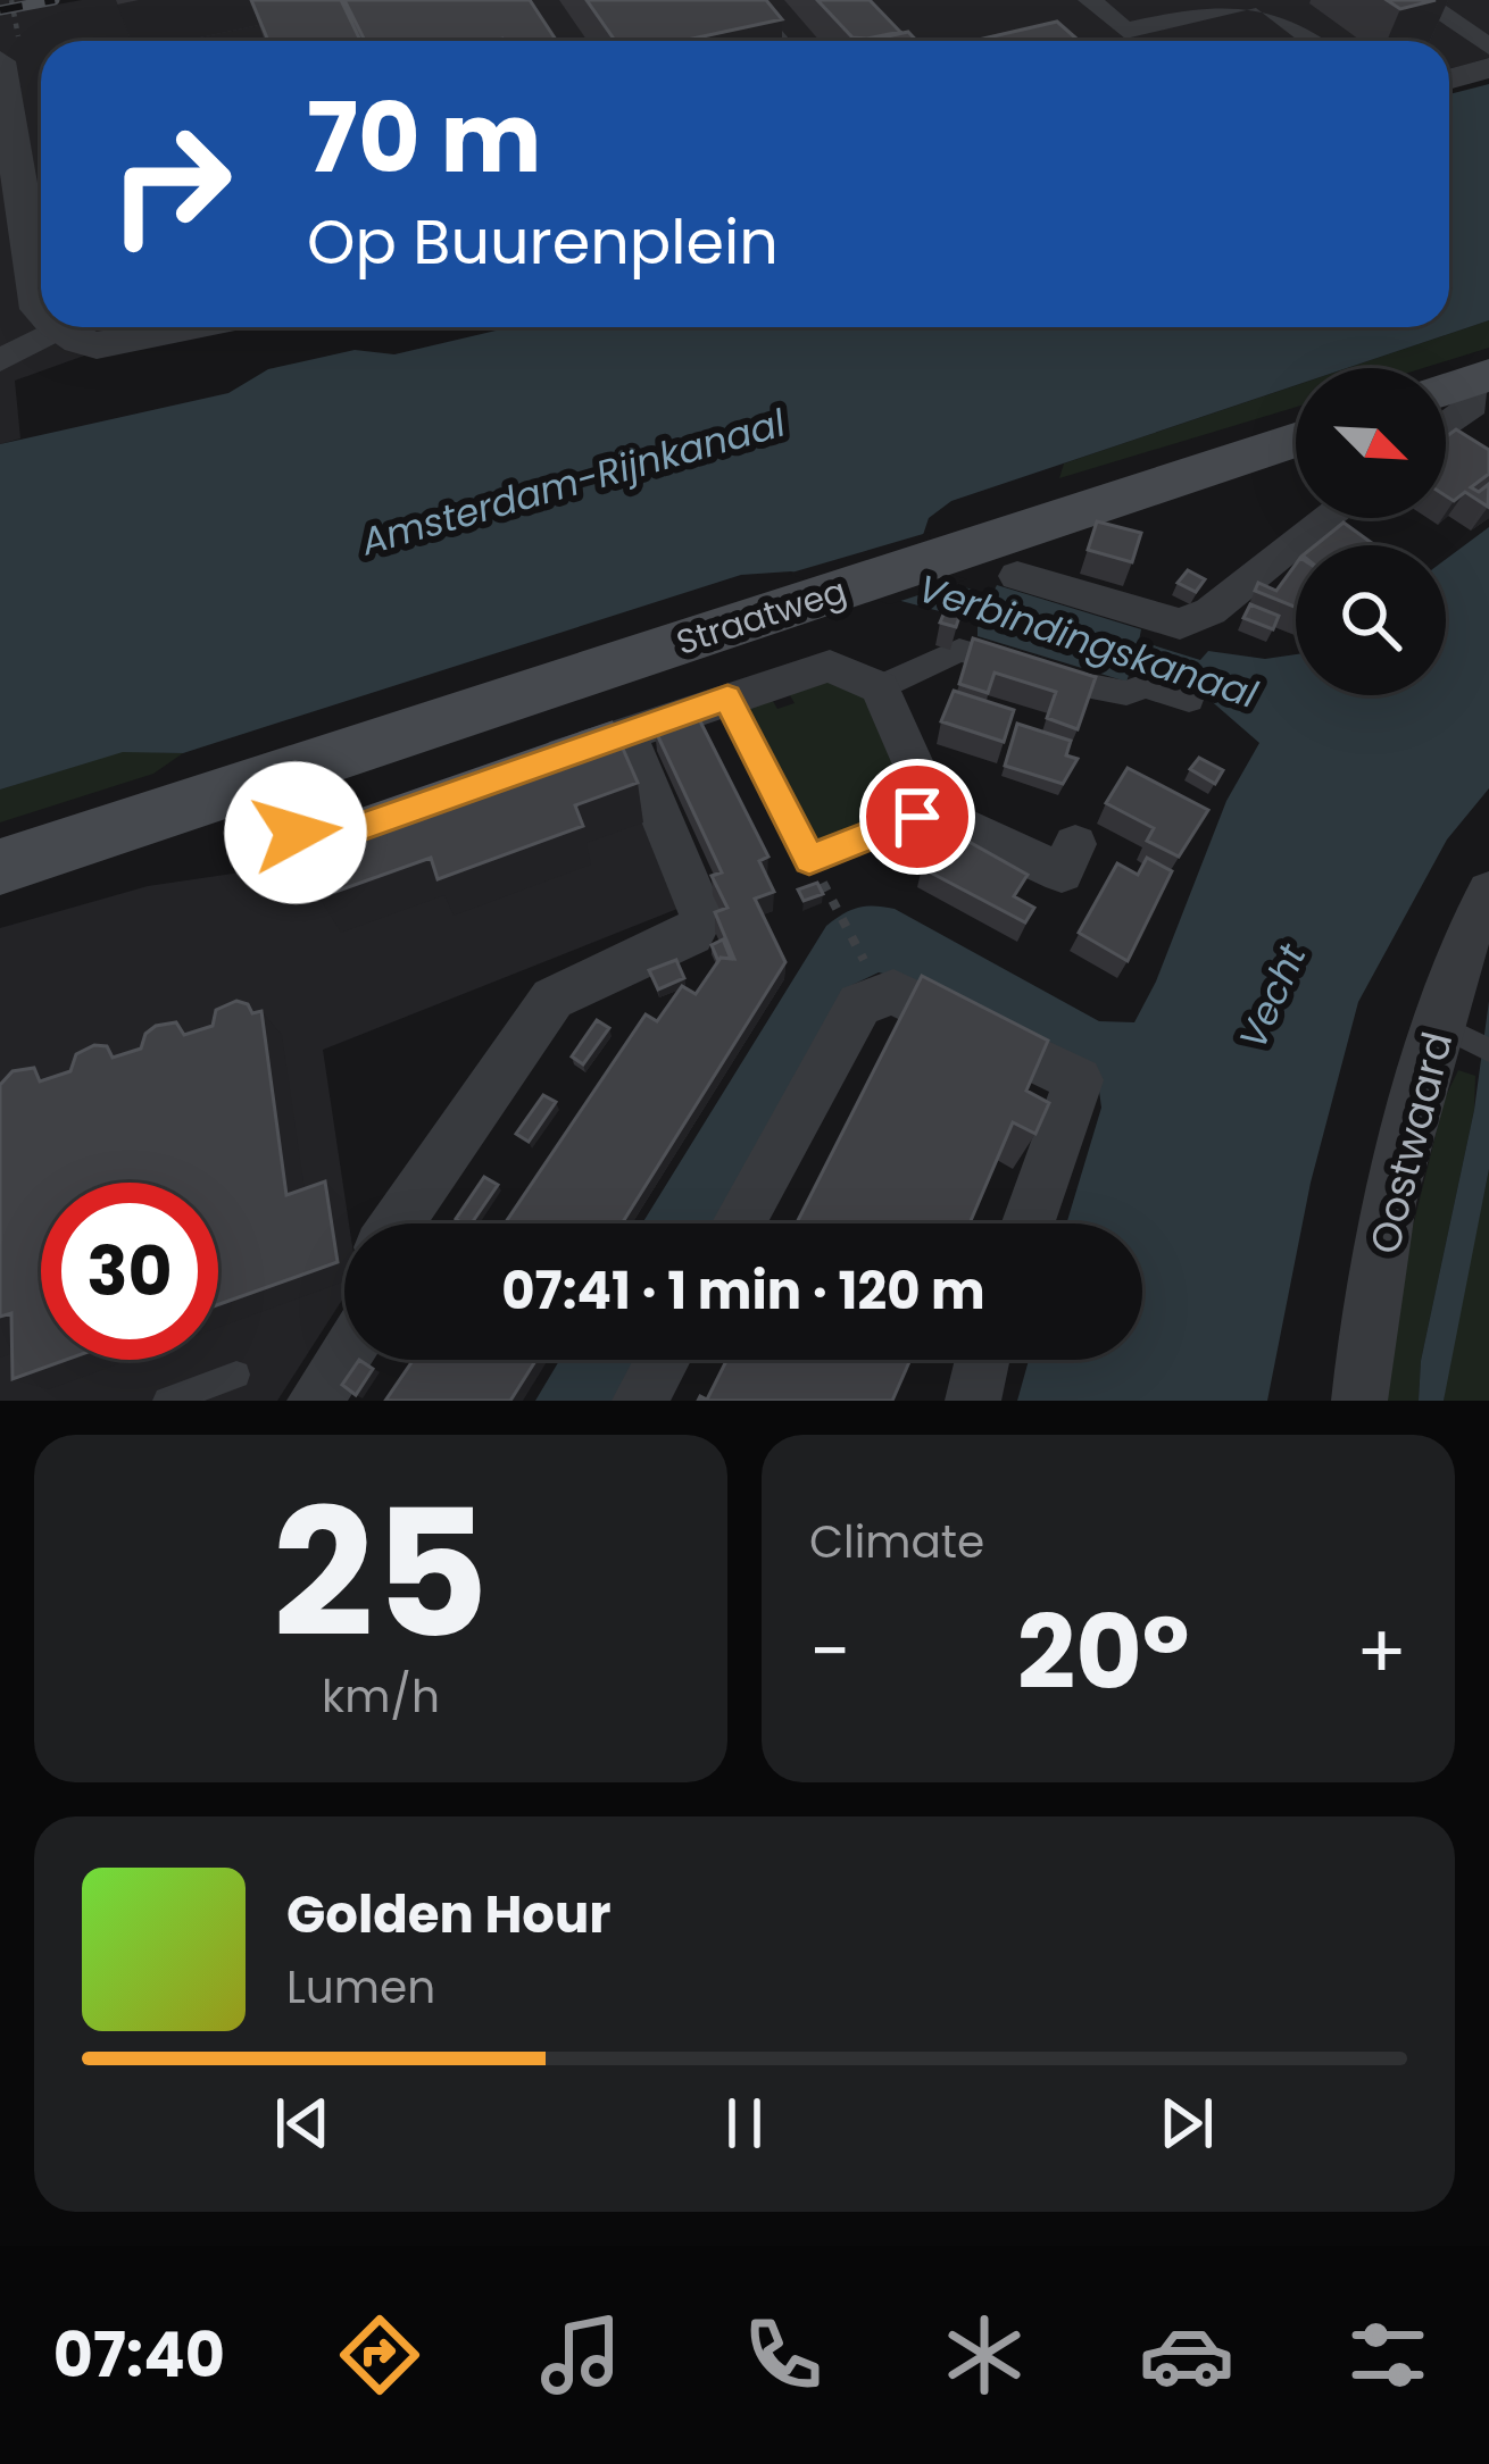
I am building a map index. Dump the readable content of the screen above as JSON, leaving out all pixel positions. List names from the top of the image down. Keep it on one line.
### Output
{"streets":{"main road":["Straatweg"],"street":["Oostwaard"]},"water":["Amsterdam-Rijnkanaal","Verbindingskanaal","Vecht"],"north":"bottom right","page":{"turn":["70 m","Op Buurenplein"],"limit":"30","trip":"07:41 · 1 min · 120 m","tile":[["25","km/h"],"Climate"],"heat":["−","20°","+"],"song":["Golden Hour","Lumen"],"tabs":"07:40"}}
